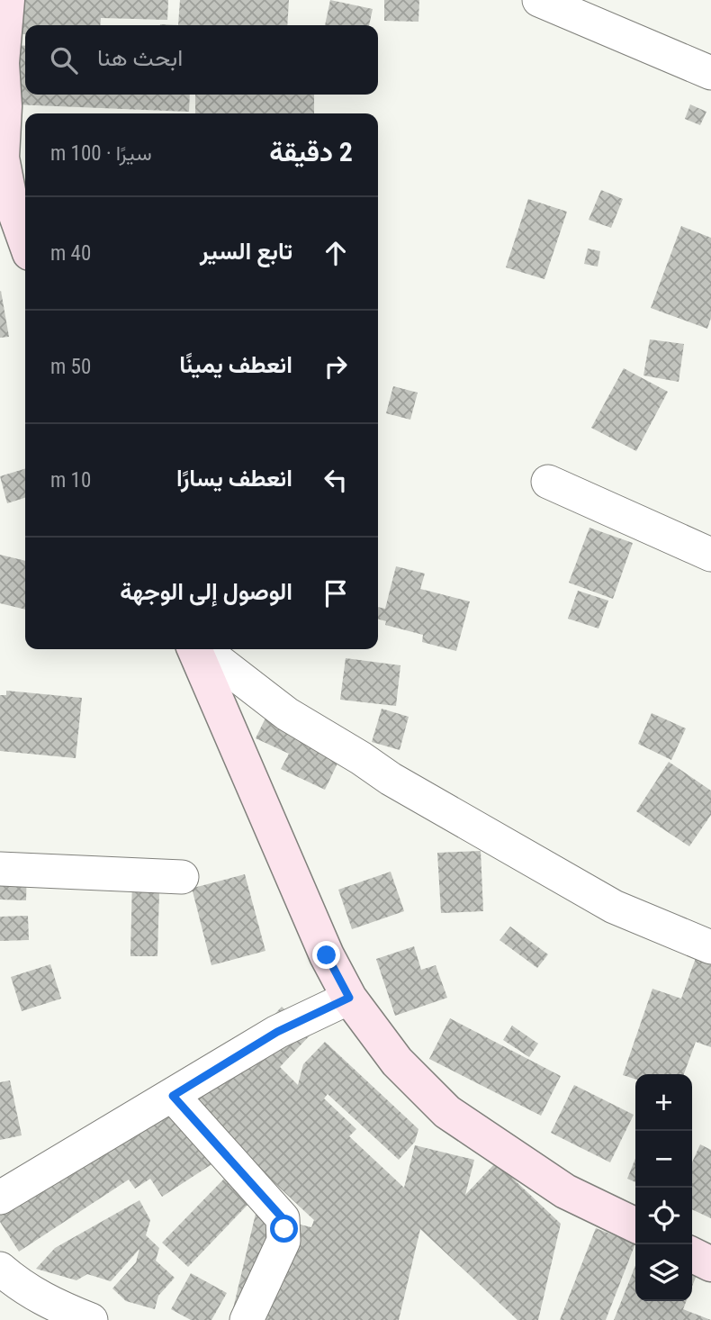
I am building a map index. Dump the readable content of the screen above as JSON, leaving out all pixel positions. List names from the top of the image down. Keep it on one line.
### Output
{"page":{"search":"ابحث هنا","heading":["2 دقيقة","سيرًا · 100 m"],"list":[["تابع السير","40 m"],["انعطف يمينًا","50 m"],["انعطف يسارًا","10 m"],"الوصول إلى الوجهة"],"map_buttons":["+","−"]}}
